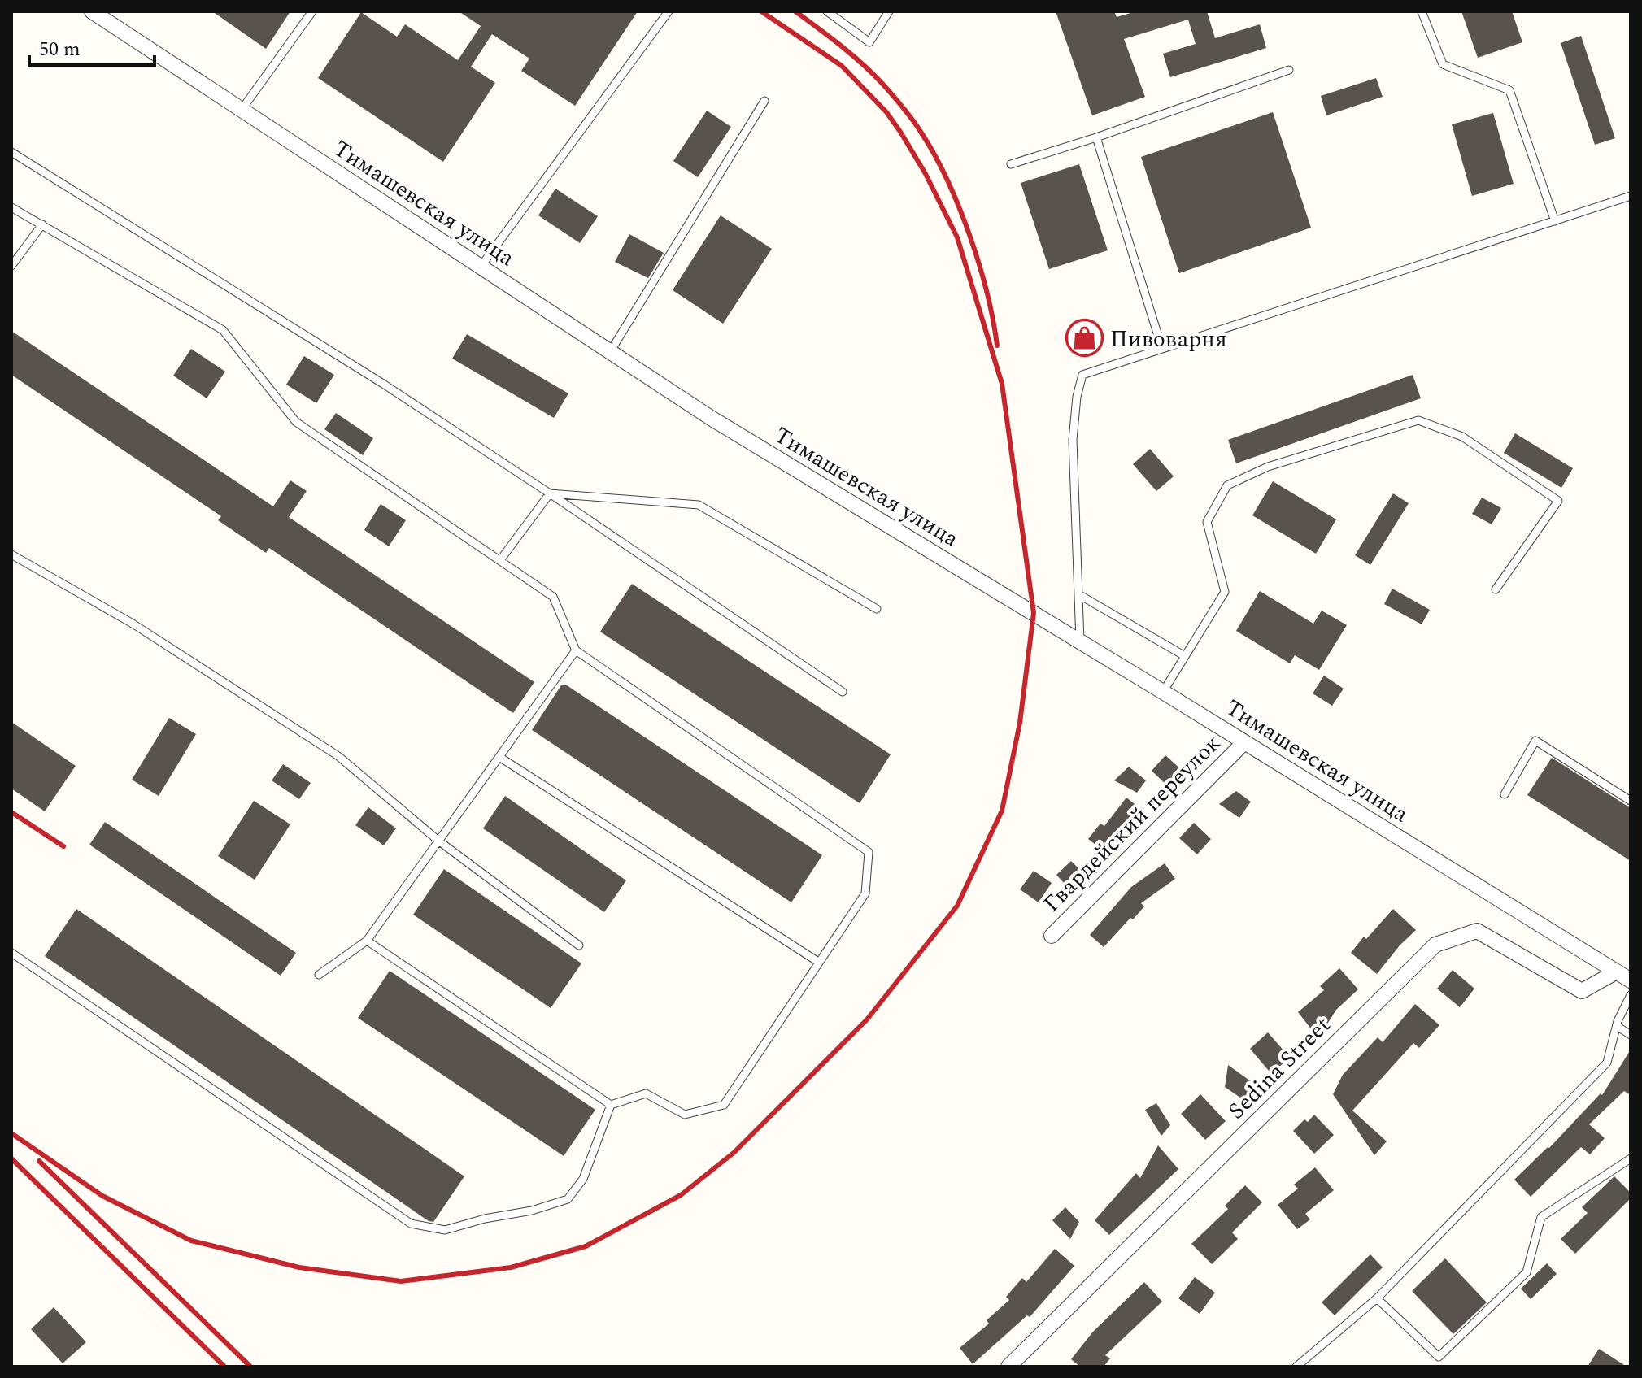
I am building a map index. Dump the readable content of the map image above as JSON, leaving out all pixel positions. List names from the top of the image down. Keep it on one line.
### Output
{"streets":{"street":["Тимашевская улица","Гвардейский переулок","Sedina Street"]},"crossings":[["Тимашевская улица","Гвардейский переулок"],["Тимашевская улица","Sedina Street"]],"places":{"shop":["Пивоварня"]},"scale_bar":"50 m"}
